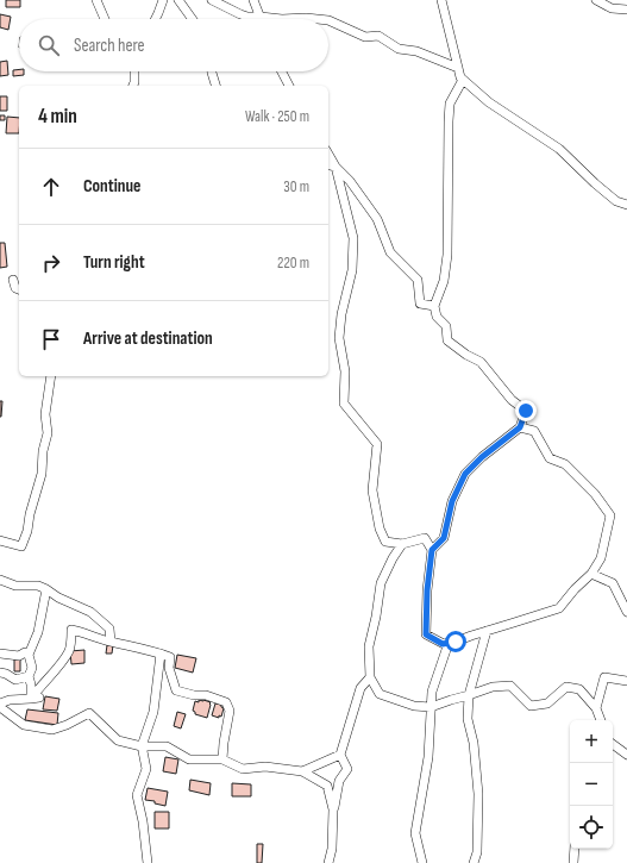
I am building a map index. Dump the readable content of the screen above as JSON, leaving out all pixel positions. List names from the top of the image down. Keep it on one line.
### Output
{"page":{"search":"Search here","heading":["4 min","Walk · 250 m"],"list":[["Continue","30 m"],["Turn right","220 m"],"Arrive at destination"],"map_buttons":["+","−"]}}
